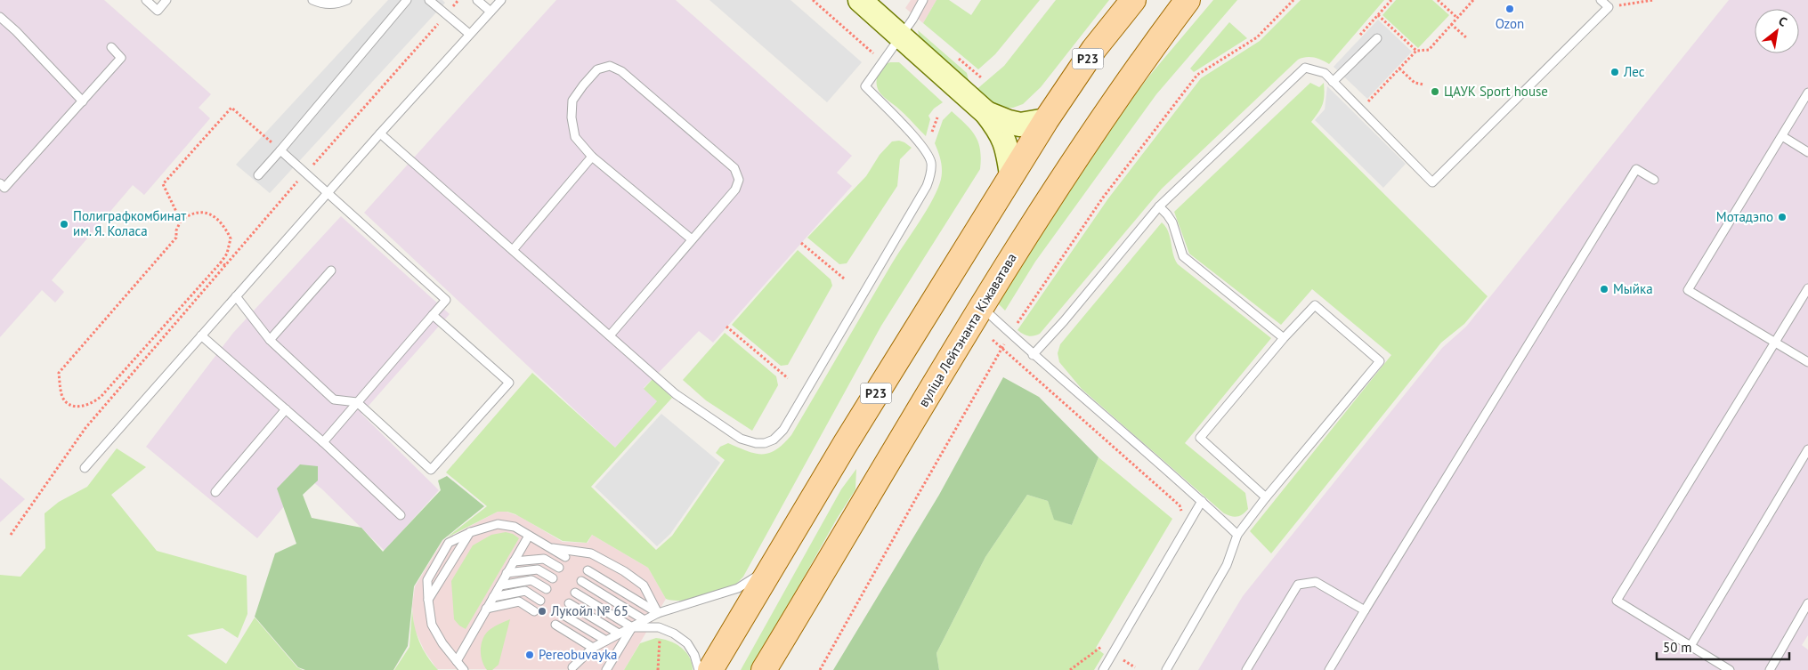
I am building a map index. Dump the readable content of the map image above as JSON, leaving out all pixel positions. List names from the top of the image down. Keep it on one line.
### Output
{"streets":{"main road":["Р23","вуліца Лейтэнанта Кіжаватава"]},"places":["Ozon","Лес","ЦАУК Sport house","Мотадэпо","Полиграфкомбинат им. Я. Коласа","Мыйка","Лукойл № 65","Pereobuvayka"],"scale_bar":"50 m","north":"top right"}
